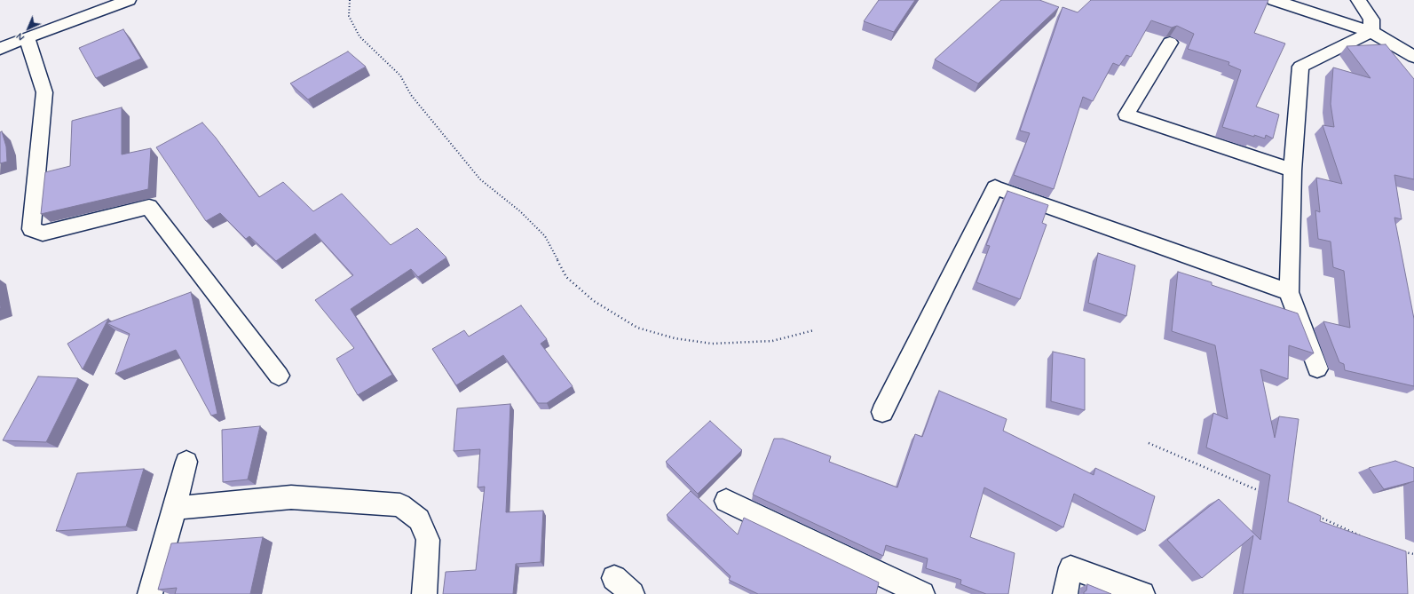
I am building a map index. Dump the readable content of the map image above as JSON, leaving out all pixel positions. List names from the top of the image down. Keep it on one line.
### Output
{"north":"bottom left"}
